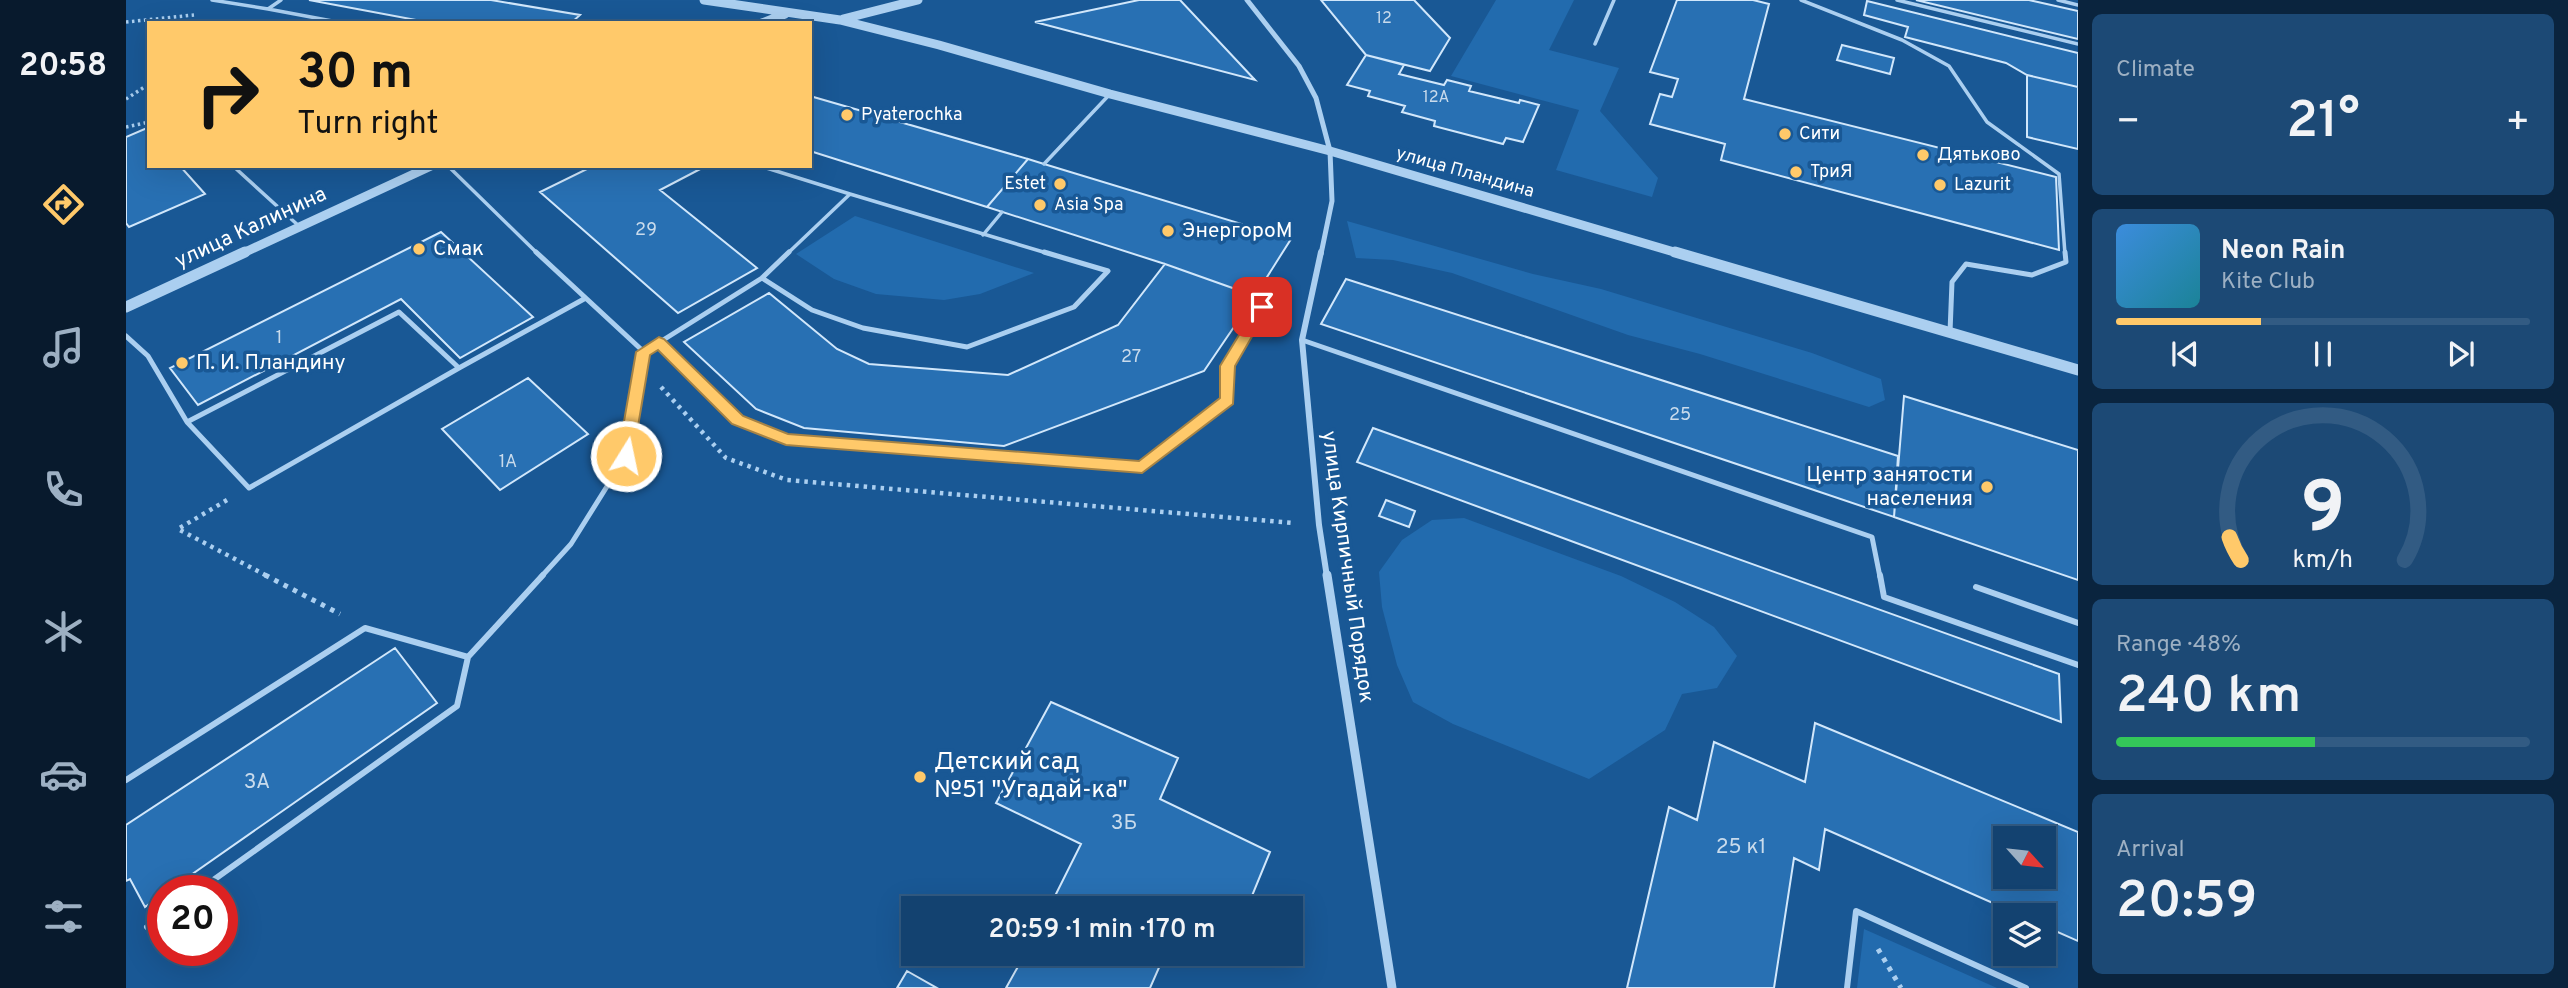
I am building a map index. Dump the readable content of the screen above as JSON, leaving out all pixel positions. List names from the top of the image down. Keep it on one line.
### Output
{"streets":{"street":["улица Пландина","улица Калинина","улица Кирпичный Порядок"]},"crossings":[["улица Пландина","улица Кирпичный Порядок"]],"places":["Pyaterochka","Сити","Дятьково","ТриЯ","Estet","Lazurit","Asia Spa","ЭнергороМ","Смак","П. И. Пландину","Центр занятости населения","Детский сад №51 \"Угадай-ка\""],"house_numbers":["12","12А","29","1","27","25","1А","3А","3Б","25 к1"],"north":"bottom right","page":{"tabs":"20:58","tile":["Climate",["Range · 48%","240 km"],["Arrival","20:59"]],"turn":["30 m","Turn right"],"heat":["−","21°","+"],"song":["Neon Rain","Kite Club"],"limit":"20","trip":"20:59 · 1 min · 170 m","gauge":["9","km/h"]}}
